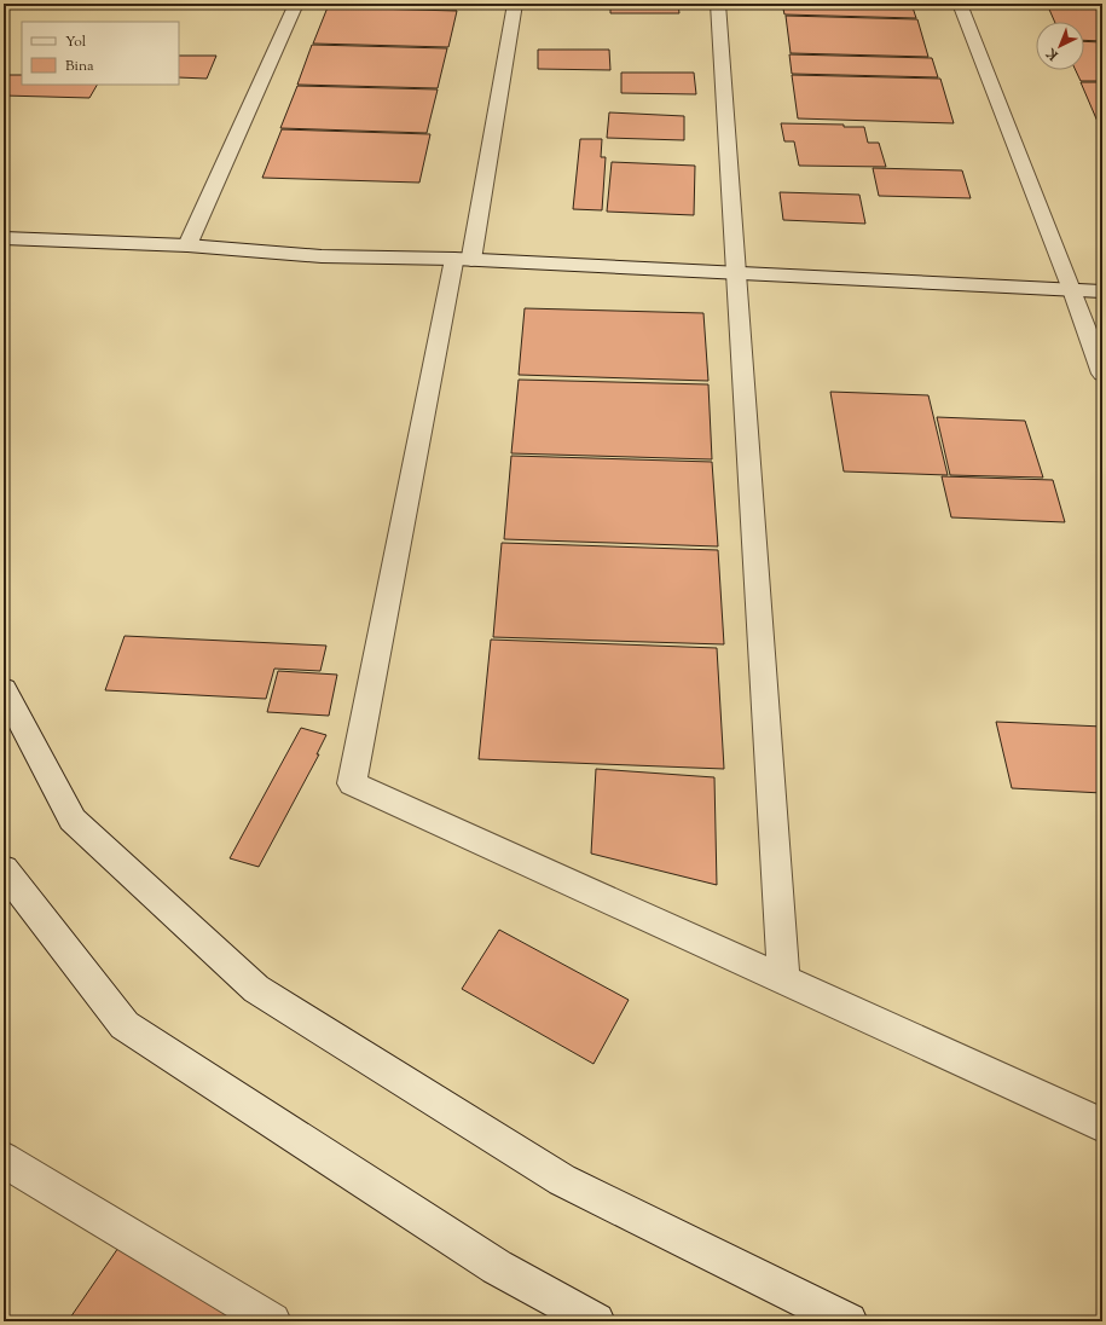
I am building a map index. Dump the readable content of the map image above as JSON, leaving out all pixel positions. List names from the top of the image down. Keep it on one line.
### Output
{"legend":["Yol","Bina"],"north":"bottom left"}
